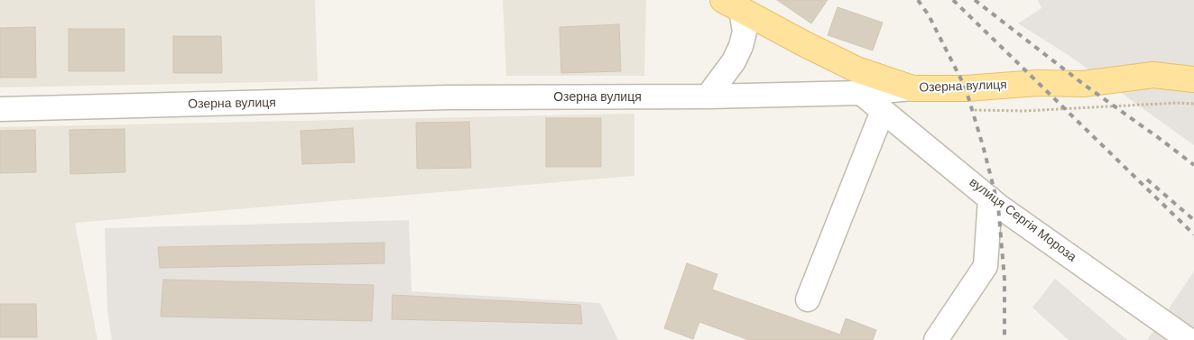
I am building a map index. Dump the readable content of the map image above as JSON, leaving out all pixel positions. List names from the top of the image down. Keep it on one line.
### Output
{"streets":{"main road":["Озерна вулиця"],"street":["вулиця Сергія Мороза"]},"crossings":[["Озерна вулиця","вулиця Сергія Мороза"]]}
